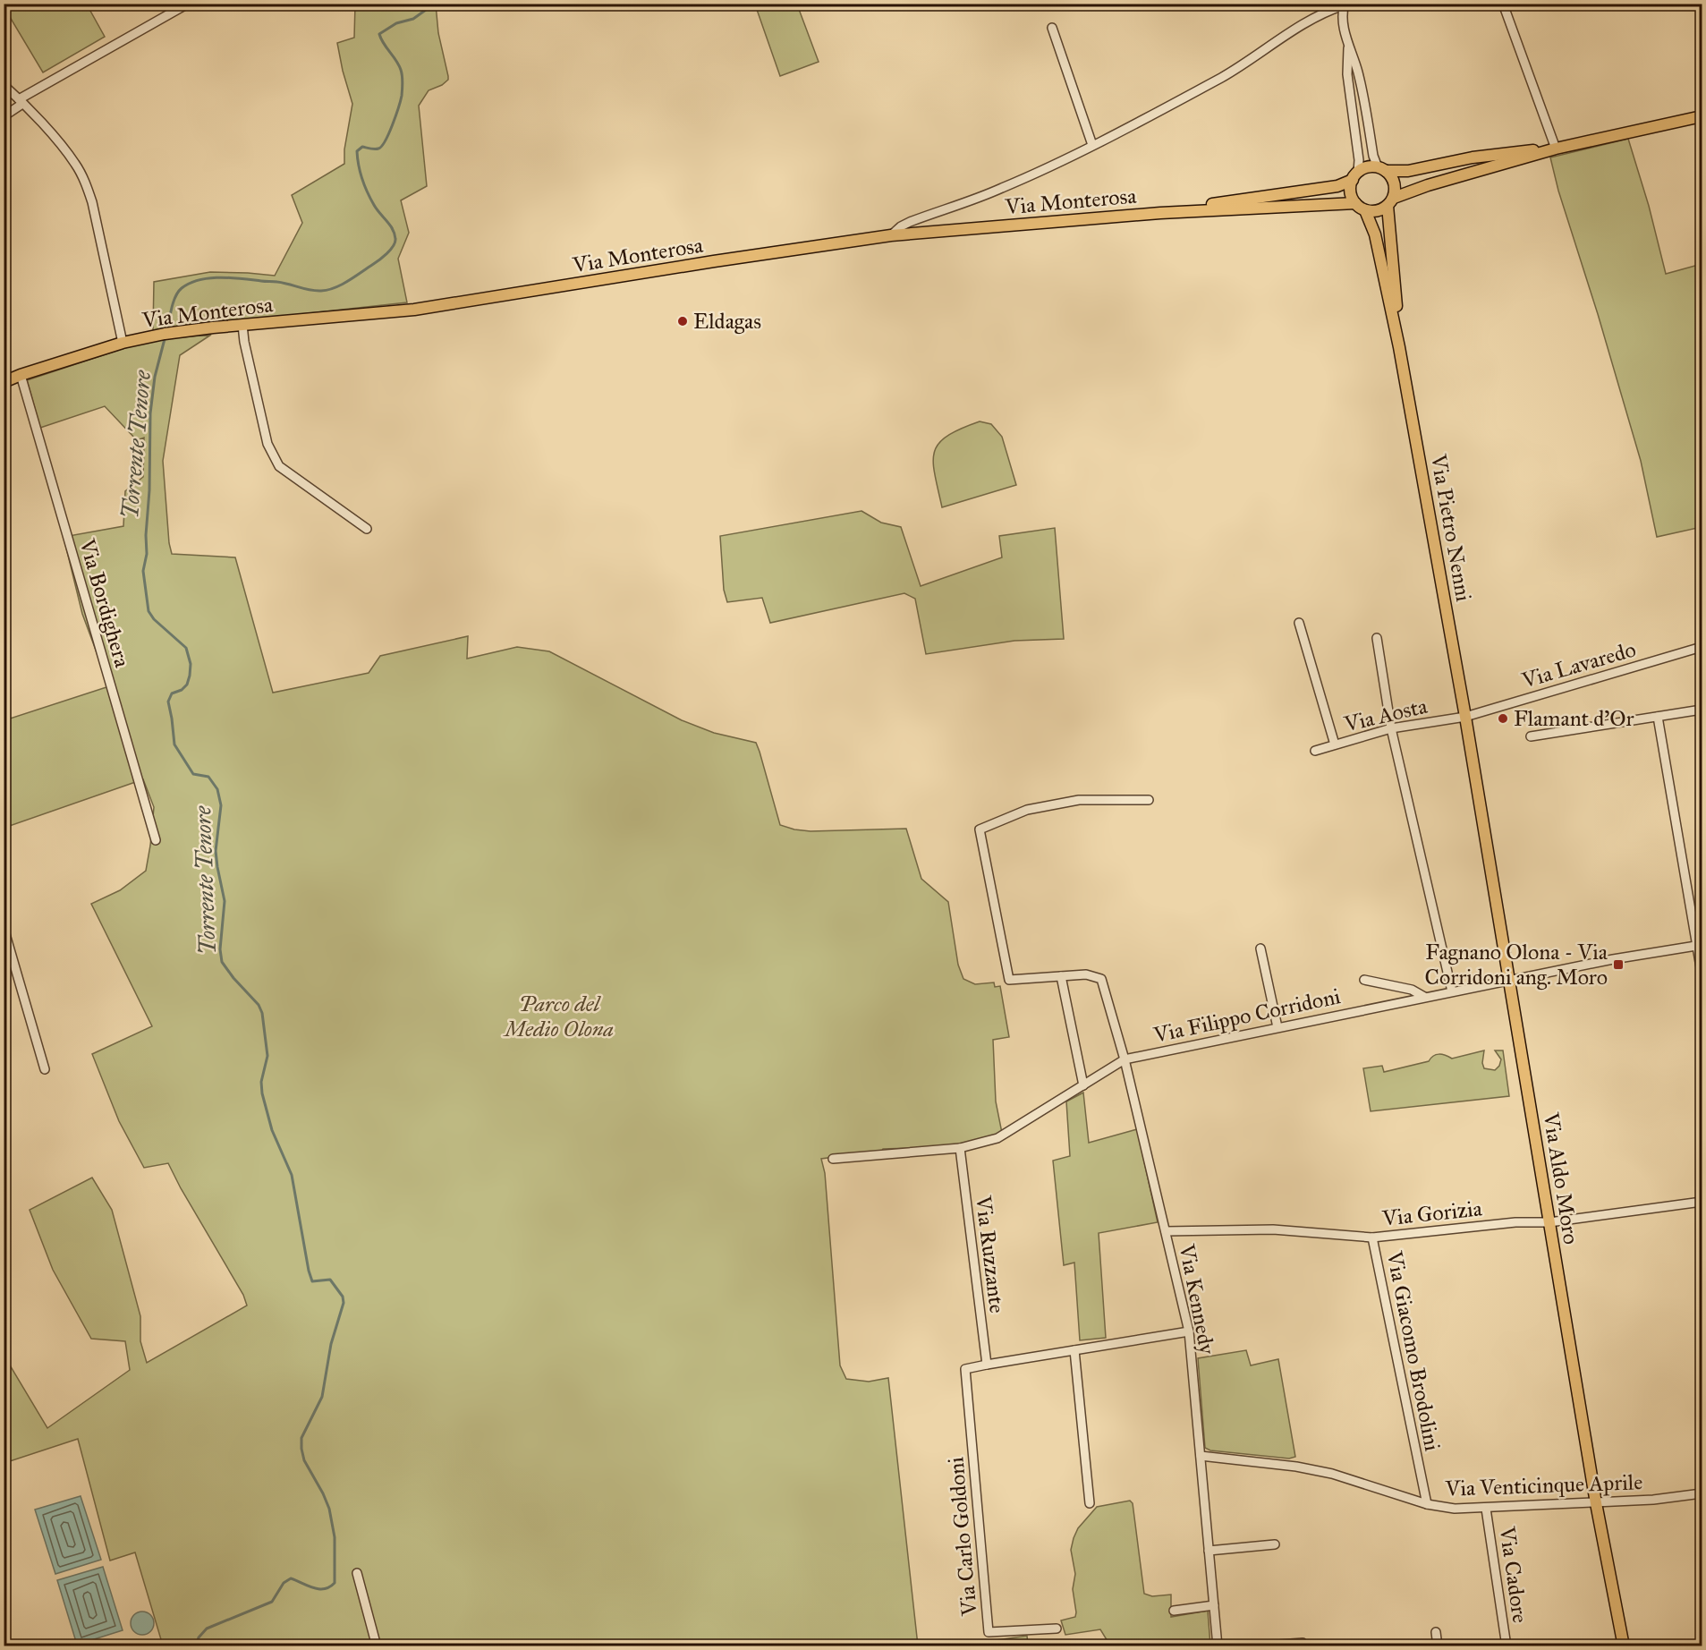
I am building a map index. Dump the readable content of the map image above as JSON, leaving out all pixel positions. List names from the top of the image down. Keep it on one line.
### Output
{"streets":{"main road":["Via Monterosa","Via Pietro Nenni","Via Aldo Moro"],"street":["Via Bordighera","Via Lavaredo","Via Aosta","Via Filippo Corridoni","Via Gorizia","Via Ruzzante","Via Kennedy","Via Giacomo Brodolini","Via Venticinque Aprile","Via Carlo Goldoni","Via Cadore"]},"crossings":[["Via Monterosa","Via Pietro Nenni"],["Via Monterosa","Via Bordighera"],["Via Pietro Nenni","Via Lavaredo"],["Via Pietro Nenni","Via Aosta"],["Via Pietro Nenni","Via Aldo Moro"],["Via Lavaredo","Via Aosta"],["Via Lavaredo","Via Aldo Moro"],["Via Aosta","Via Aldo Moro"],["Via Filippo Corridoni","Via Aldo Moro"],["Via Filippo Corridoni","Via Ruzzante"],["Via Filippo Corridoni","Via Kennedy"],["Via Aldo Moro","Via Gorizia"],["Via Aldo Moro","Via Venticinque Aprile"],["Via Gorizia","Via Kennedy"],["Via Gorizia","Via Giacomo Brodolini"],["Via Ruzzante","Via Carlo Goldoni"],["Via Kennedy","Via Venticinque Aprile"],["Via Giacomo Brodolini","Via Venticinque Aprile"],["Via Venticinque Aprile","Via Cadore"]],"water":["Torrente Tenore"],"parks":["Parco del Medio Olona"],"places":{"other":["Eldagas","Flamant d'Or"],"transit":["Fagnano Olona - Via Corridoni ang. Moro"]}}
